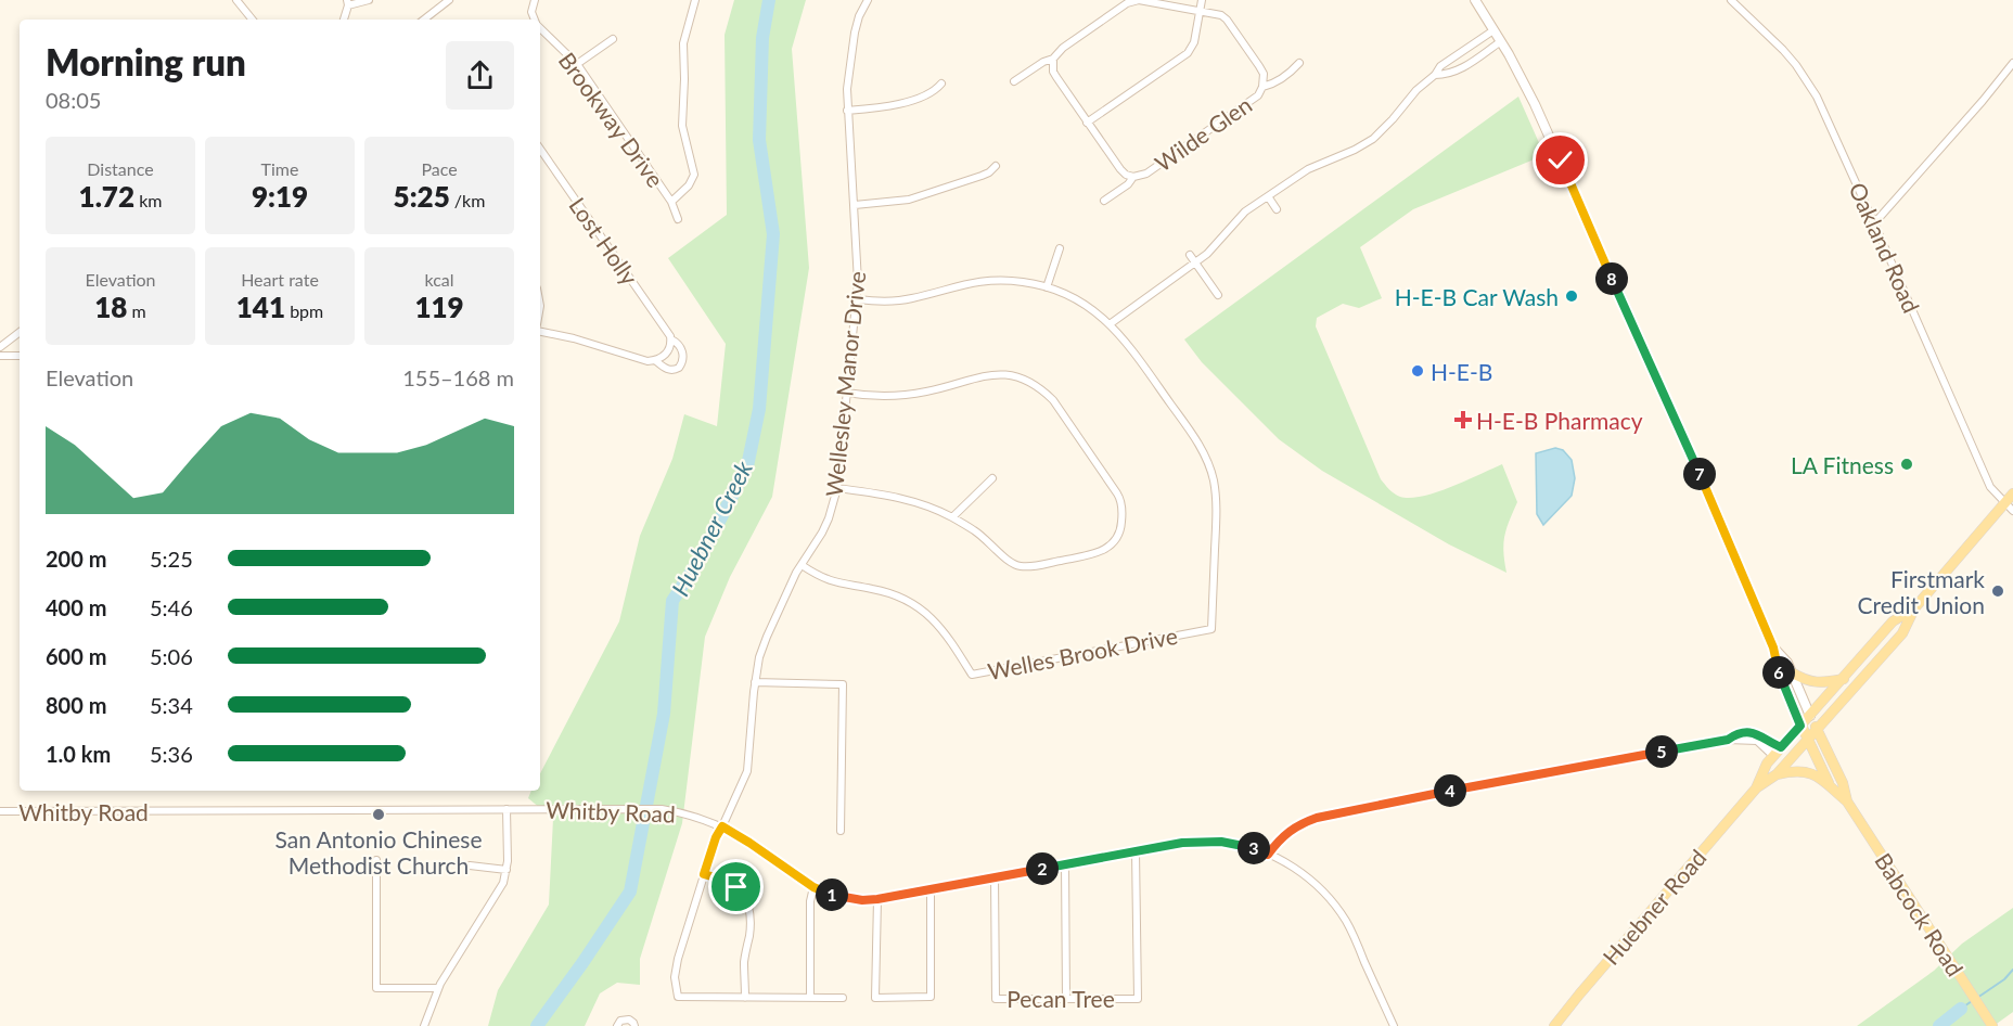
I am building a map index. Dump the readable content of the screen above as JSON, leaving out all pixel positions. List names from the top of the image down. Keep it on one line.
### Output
{"streets":{"main road":["Huebner Road","Babcock Road"],"street":["Brookway Drive","Wilde Glen","Lost Holly","Oakland Road","Wellesley Manor Drive","Welles Brook Drive","Whitby Road","Pecan Tree"]},"crossings":[["Oakland Road","Huebner Road"],["Wellesley Manor Drive","Welles Brook Drive"],["Wellesley Manor Drive","Whitby Road"],["Whitby Road","Pecan Tree"],["Huebner Road","Babcock Road"]],"water":["Huebner Creek"],"places":{"other":["H-E-B Car Wash","H-E-B","LA Fitness","Firstmark Credit Union","San Antonio Chinese Methodist Church"],"health":["H-E-B Pharmacy"]},"page":{"heading":["Morning run","08:05"],"stats":[["Distance","1.72 km"],["Time","9:19"],["Pace","5:25 /km"],["Elevation","18 m"],["Heart rate","141 bpm"],["kcal","119"]],"pins":["8","7","6","5","4","3","2","1"],"chart":["Elevation","155–168 m"],"list":[{"name":"200 m","note":"5:25"},{"name":"400 m","note":"5:46"},{"name":"600 m","note":"5:06"},{"name":"800 m","note":"5:34"},{"name":"1.0 km","note":"5:36"}]}}
